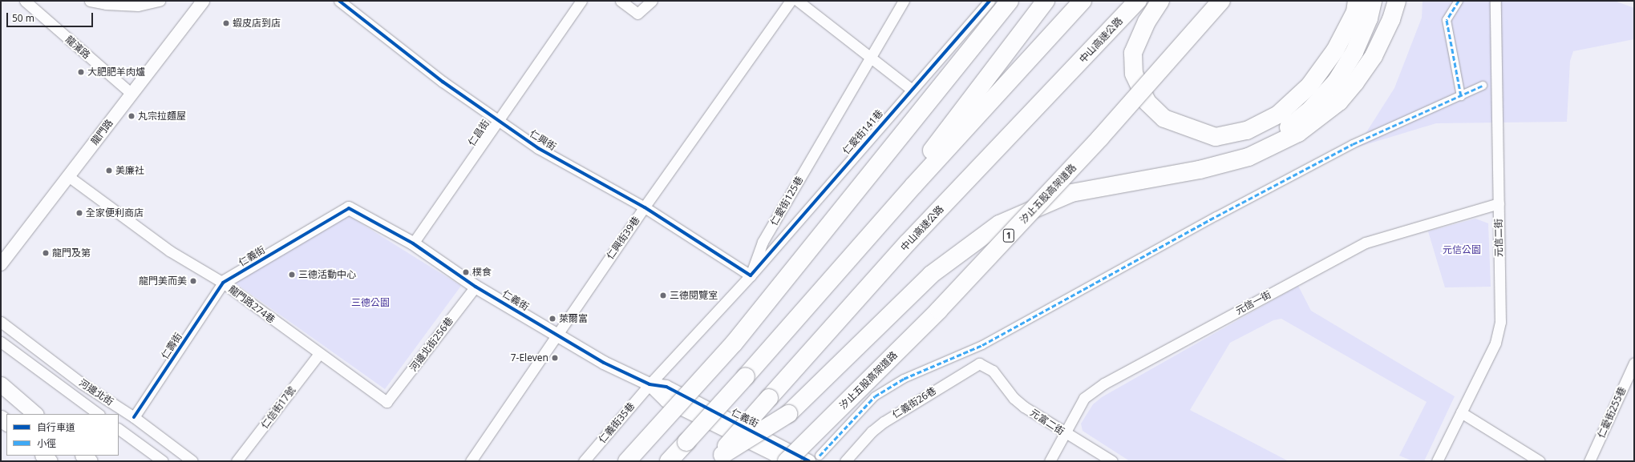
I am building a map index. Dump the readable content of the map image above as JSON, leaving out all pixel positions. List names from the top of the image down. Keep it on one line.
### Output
{"streets":{"highway":["中山高速公路","汐止五股高架道路","1"],"street":["龍濱路","龍門路","仁愛街141巷","仁昌街","仁興街","仁愛街125巷","仁興街39巷","元信二街","仁義街","元信一街","龍門路274巷","河邊北街256巷","仁壽街","河邊北街","仁義街26巷","仁信街17號","仁愛街255巷","元富二街","仁義街35巷"]},"crossings":[["龍濱路","龍門路"],["龍門路","龍門路274巷"],["仁愛街141巷","仁興街"],["仁愛街141巷","仁愛街125巷"],["仁昌街","仁興街"],["仁昌街","仁義街"],["仁興街","仁愛街125巷"],["仁興街","仁興街39巷"],["汐止五股高架道路","仁義街"],["仁愛街125巷","仁義街"],["仁愛街125巷","仁義街35巷"],["仁興街39巷","仁義街"],["元信二街","元信一街"],["仁義街","龍門路274巷"],["仁義街","河邊北街256巷"],["仁義街","仁壽街"],["仁義街","仁義街35巷"],["元信一街","元富二街"],["龍門路274巷","河邊北街256巷"],["龍門路274巷","仁壽街"],["龍門路274巷","仁信街17號"],["仁壽街","河邊北街"],["仁義街26巷","元富二街"]],"parks":["元信公園","三德公園"],"places":["蝦皮店到店","大肥肥羊肉爐","丸宗拉麵屋","美廉社","全家便利商店","龍門及第","樸食","三德活動中心","龍門美而美","三德閱覽室","萊爾富","7-Eleven"],"legend":["自行車道","小徑"],"scale_bar":"50 m"}
